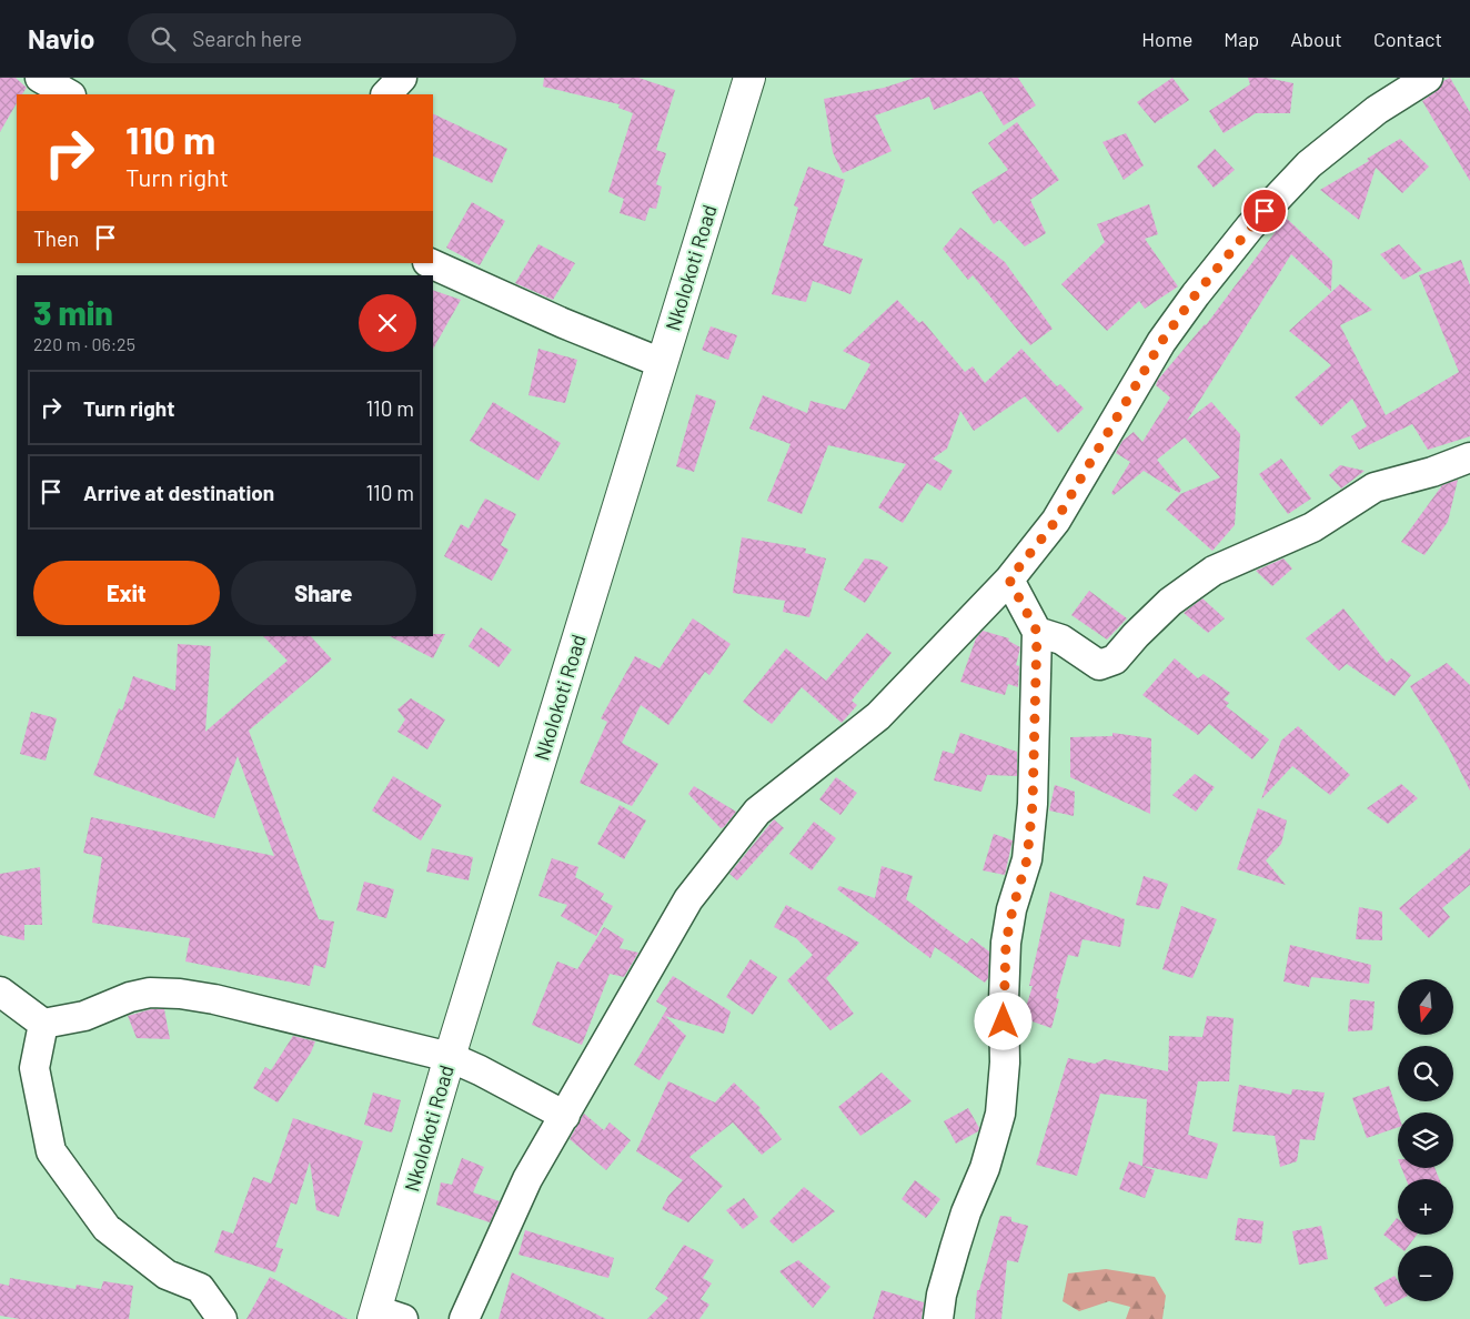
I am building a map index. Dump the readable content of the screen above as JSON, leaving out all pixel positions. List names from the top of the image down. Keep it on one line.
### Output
{"streets":{"main road":["Nkolokoti Road"]},"north":"bottom","page":{"header":"Navio","search":"Search here","nav":["Home","Map","About","Contact"],"turn":["110 m","Turn right"],"then":"Then","heading":["3 min","220 m · 06:25"],"list":[{"name":"Turn right","value":"110 m"},{"name":"Arrive at destination","value":"110 m"}],"buttons":["Exit","Share"],"map_buttons":["+","−"]}}
